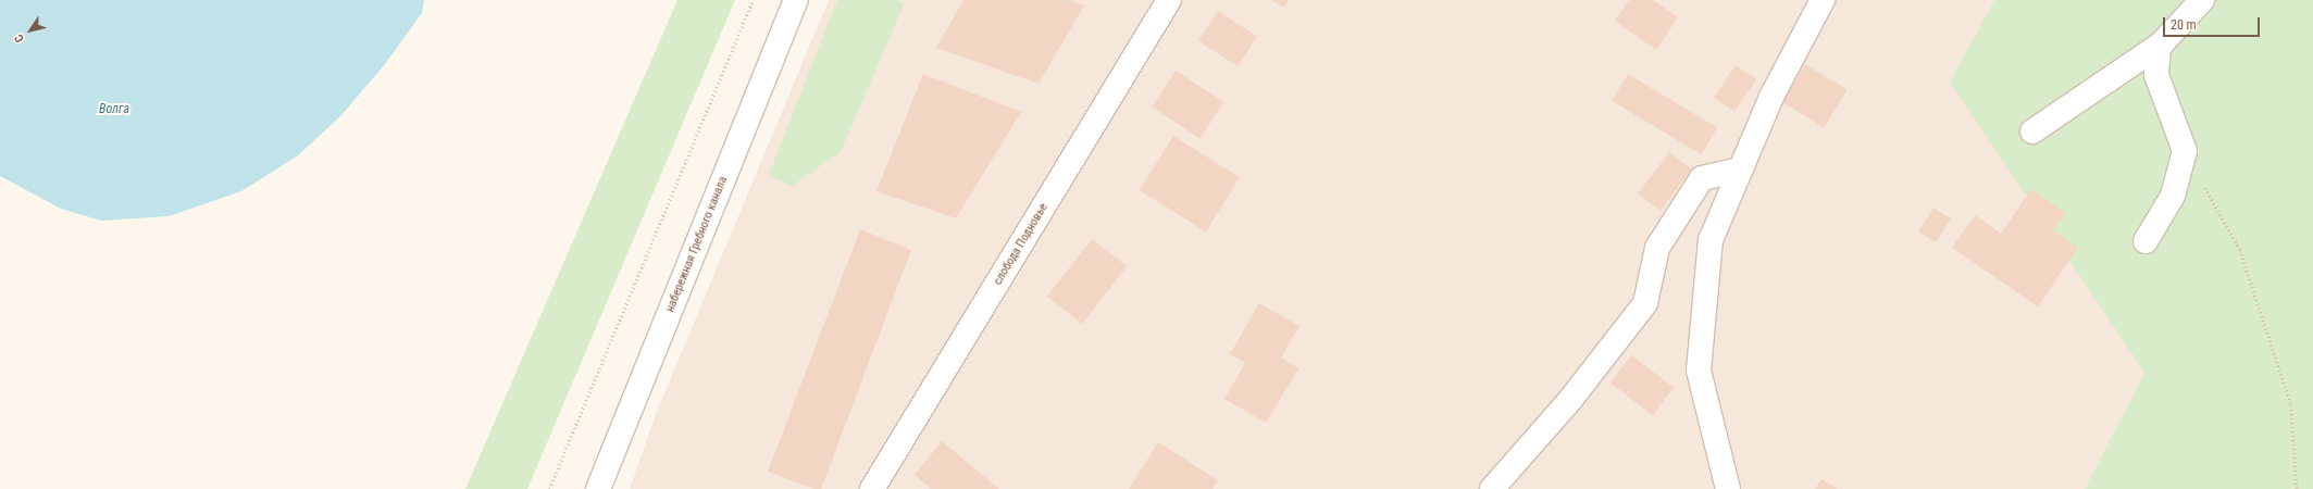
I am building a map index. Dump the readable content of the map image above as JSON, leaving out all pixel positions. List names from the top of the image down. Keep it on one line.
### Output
{"streets":{"street":["набережная Гребного канала","слобода Подновье"]},"water":["Волга"],"scale_bar":"20 m","north":"bottom left"}
